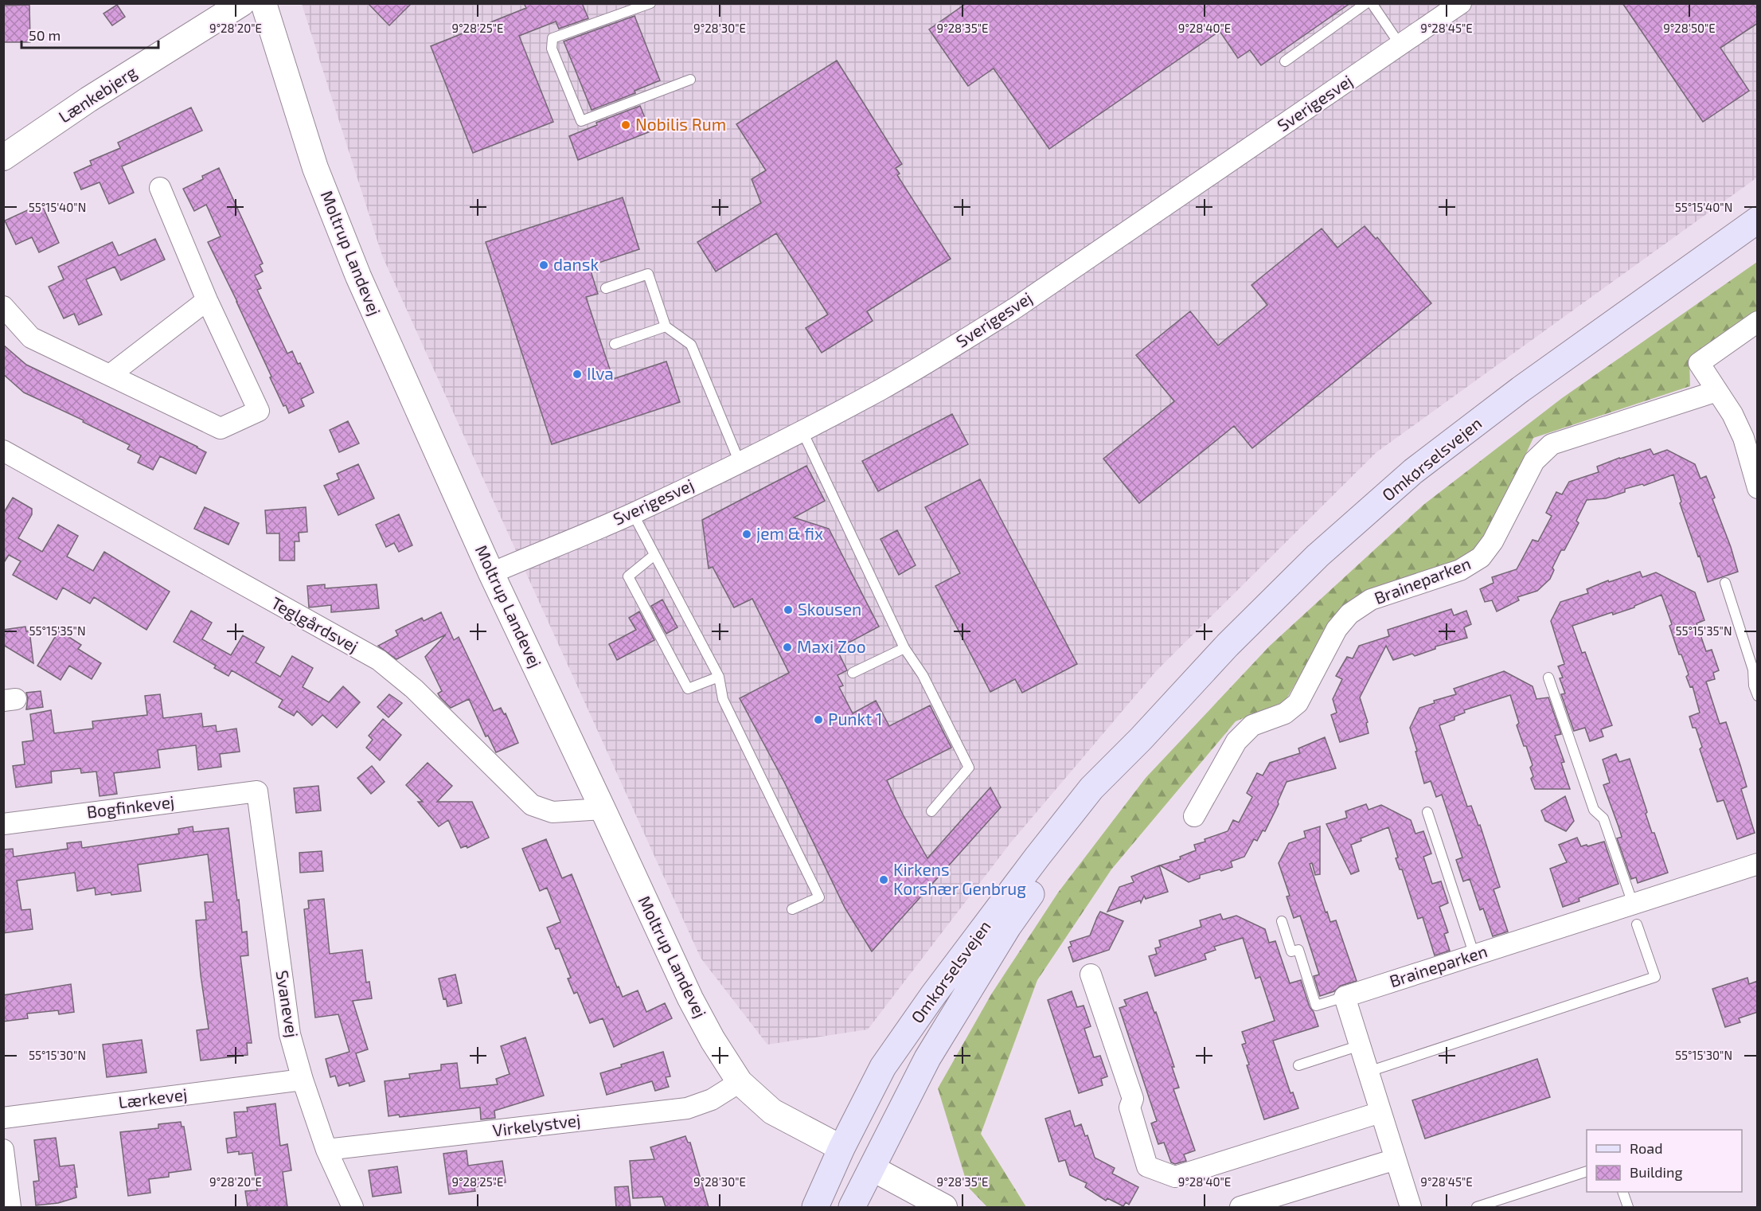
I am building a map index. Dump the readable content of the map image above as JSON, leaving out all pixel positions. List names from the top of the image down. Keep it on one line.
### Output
{"streets":{"main road":["Omkørselsvejen"],"street":["Lænkebjerg","Sverigesvej","Moltrup Landevej","Braineparken","Teglgårdsvej","Bogfinkevej","Svanevej","Lærkevej","Virkelystvej"]},"crossings":[["Sverigesvej","Moltrup Landevej"],["Moltrup Landevej","Omkørselsvejen"],["Moltrup Landevej","Teglgårdsvej"],["Moltrup Landevej","Virkelystvej"],["Bogfinkevej","Svanevej"],["Svanevej","Lærkevej"],["Svanevej","Virkelystvej"]],"places":["Nobilis Rum","dansk","Ilva","jem & fix","Skousen","Maxi Zoo","Punkt 1","Kirkens Korshær Genbrug"],"legend":["Road","Building"],"scale_bar":"50 m","coordinates":["9°28'20\"E","9°28'25\"E","9°28'30\"E","9°28'35\"E","9°28'40\"E","9°28'45\"E","9°28'50\"E","55°15'40\"N","55°15'35\"N","55°15'30\"N"]}
